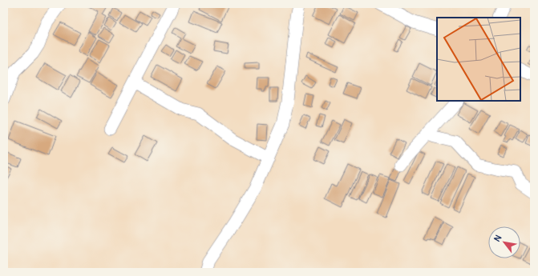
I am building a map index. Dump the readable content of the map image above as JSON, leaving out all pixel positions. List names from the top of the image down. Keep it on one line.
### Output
{"north":"top left"}
